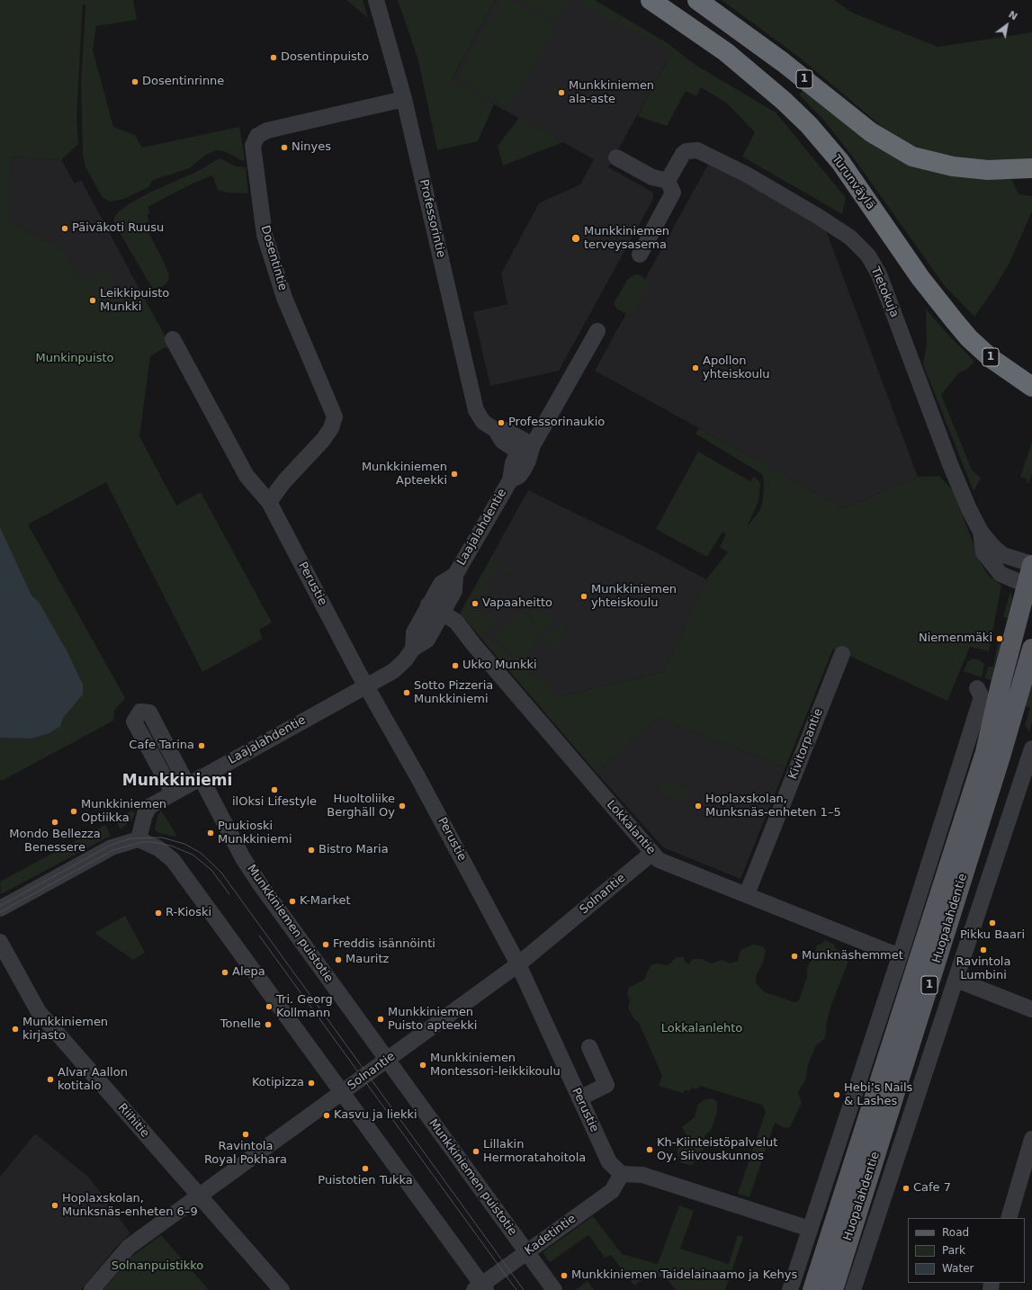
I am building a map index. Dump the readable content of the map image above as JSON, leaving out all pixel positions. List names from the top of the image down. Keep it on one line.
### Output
{"streets":{"highway":["1","Turunväylä"],"main road":["Huopalahdentie"],"street":["Professorintie","Dosentintie","Tietokuja","Laajalahdentie","Perustie","Kivitorpantie","Lokkalantie","Solnantie","Munkkiniemen puistotie","Riihitie","Kadetintie"]},"crossings":[["Professorintie","Dosentintie"],["Professorintie","Laajalahdentie"],["Dosentintie","Perustie"],["Tietokuja","Huopalahdentie"],["Laajalahdentie","Perustie"],["Laajalahdentie","Lokkalantie"],["Laajalahdentie","Munkkiniemen puistotie"],["Perustie","Solnantie"],["Perustie","Kadetintie"],["Kivitorpantie","Lokkalantie"],["Lokkalantie","Solnantie"],["Solnantie","Munkkiniemen puistotie"],["Solnantie","Riihitie"],["Munkkiniemen puistotie","Kadetintie"]],"districts":["Munkkiniemi"],"parks":["Munkinpuisto","Lokkalanlehto","Solnanpuistikko"],"places":["Dosentinpuisto","Dosentinrinne","Munkkiniemen ala-aste","Ninyes","Päiväkoti Ruusu","Munkkiniemen terveysasema","Leikkipuisto Munkki","Apollon yhteiskoulu","Professorinaukio","Munkkiniemen Apteekki","Munkkiniemen yhteiskoulu","Vapaaheitto","Niemenmäki","Ukko Munkki","Sotto Pizzeria Munkkiniemi","Cafe Tarina","ilOksi Lifestyle","Huoltoliike Berghäll Oy","Hoplaxskolan, Munksnäs-enheten 1–5","Munkkiniemen Optiikka","Mondo Bellezza Benessere","Puukioski Munkkiniemi","Bistro Maria","K-Market","R-Kioski","Pikku Baari","Freddis isännöinti","Ravintola Lumbini","Munknäshemmet","Mauritz","Alepa","Tri. Georg Kollmann","Munkkiniemen Puisto apteekki","Tonelle","Munkkiniemen kirjasto","Munkkiniemen Montessori-leikkikoulu","Alvar Aallon kotitalo","Kotipizza","Hebi’s Nails & Lashes","Kasvu ja liekki","Ravintola Royal Pokhara","Kh-Kiinteistöpalvelut Oy, Siivouskunnos","Lillakin Hermoratahoitola","Puistotien Tukka","Cafe 7","Hoplaxskolan, Munksnäs-enheten 6–9","Munkkiniemen Taidelainaamo ja Kehys"],"legend":["Road","Park","Water"],"north":"top right"}
